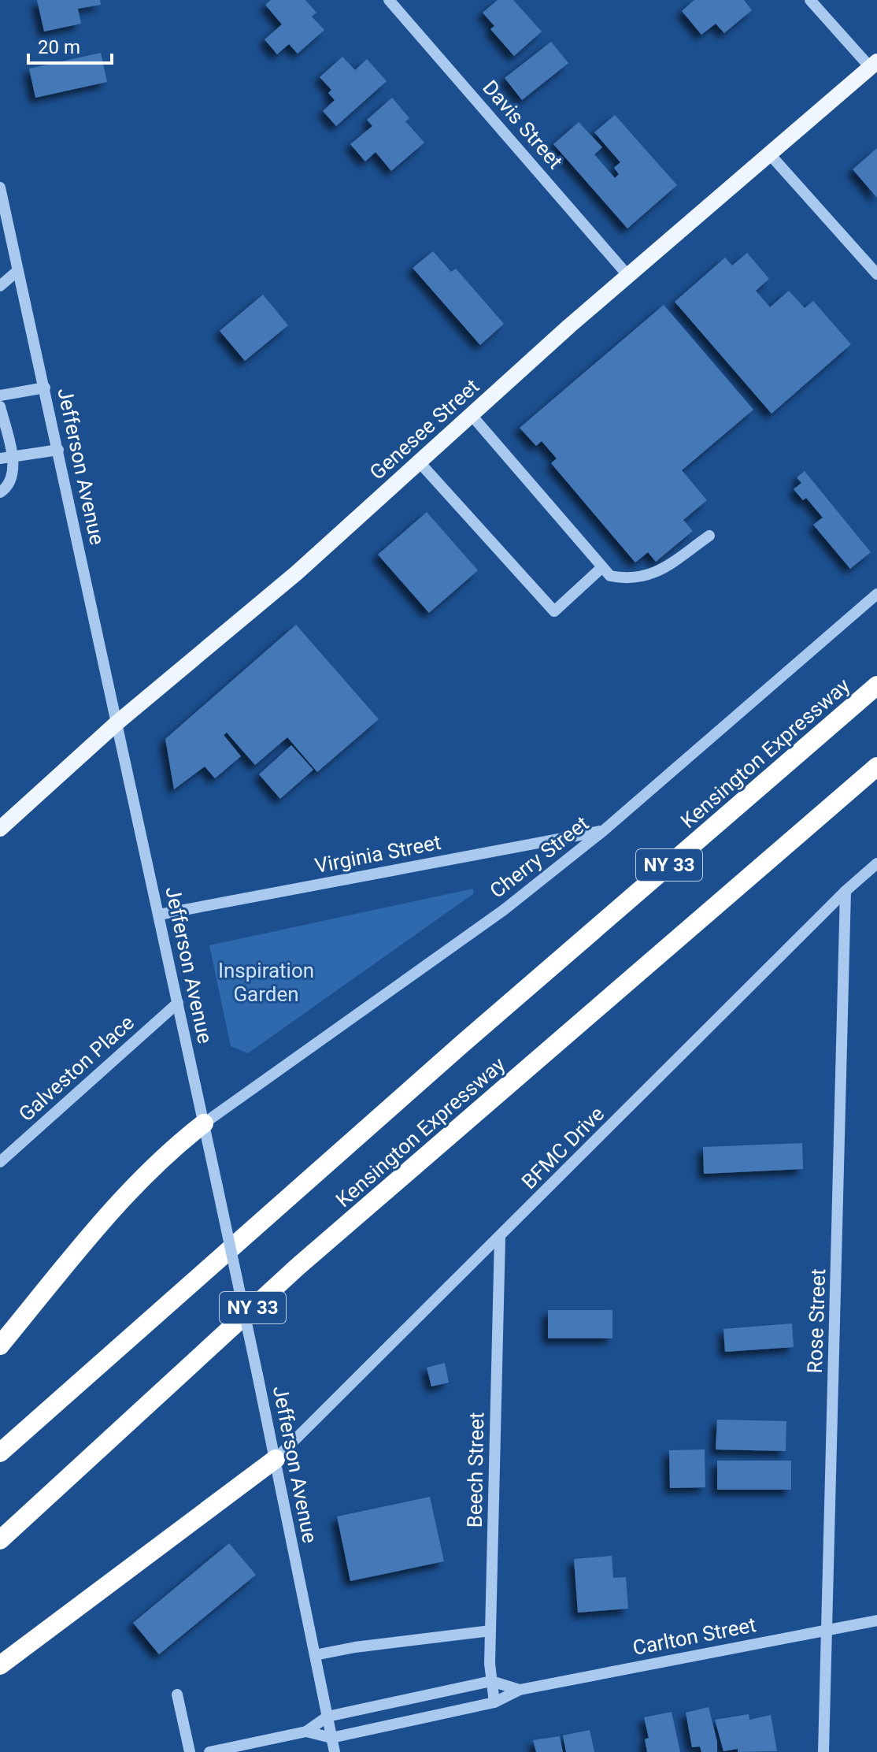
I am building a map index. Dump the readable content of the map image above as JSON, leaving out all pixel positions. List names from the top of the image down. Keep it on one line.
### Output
{"streets":{"highway":["Kensington Expressway","NY 33"],"main road":["Genesee Street"],"street":["Davis Street","Jefferson Avenue","Virginia Street","Cherry Street","Galveston Place","BFMC Drive","Rose Street","Beech Street","Carlton Street"]},"crossings":[["Davis Street","Genesee Street"],["Genesee Street","Jefferson Avenue"],["Jefferson Avenue","Virginia Street"],["Jefferson Avenue","Cherry Street"],["Jefferson Avenue","Galveston Place"],["Jefferson Avenue","BFMC Drive"],["Jefferson Avenue","Carlton Street"],["Virginia Street","Cherry Street"],["BFMC Drive","Rose Street"],["BFMC Drive","Beech Street"],["Rose Street","Carlton Street"],["Beech Street","Carlton Street"]],"parks":["Inspiration Garden"],"scale_bar":"20 m"}
